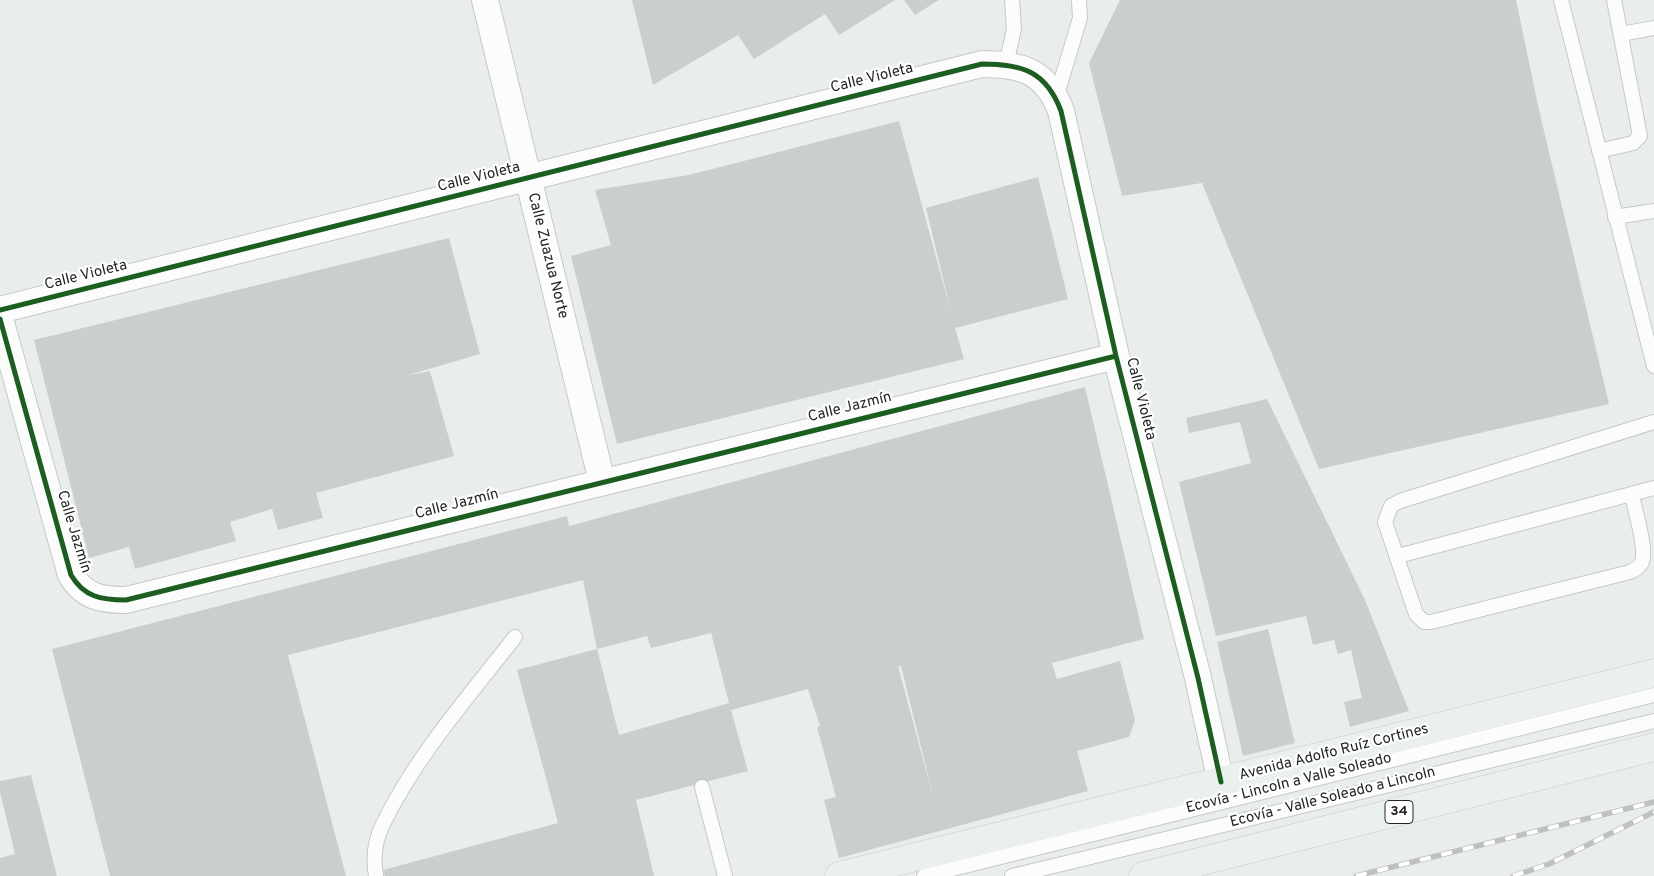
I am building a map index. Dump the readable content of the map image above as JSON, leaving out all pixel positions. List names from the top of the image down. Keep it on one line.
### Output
{"streets":{"main road":["Avenida Adolfo Ruíz Cortines","34"],"street":["Calle Violeta","Calle Zuazua Norte","Calle Jazmín"],"lane":["Ecovía - Lincoln a Valle Soleado","Ecovía - Valle Soleado a Lincoln"]},"crossings":[["Calle Violeta","Calle Zuazua Norte"],["Calle Violeta","Calle Jazmín"],["Calle Violeta","Avenida Adolfo Ruíz Cortines"],["Calle Zuazua Norte","Calle Jazmín"]]}
